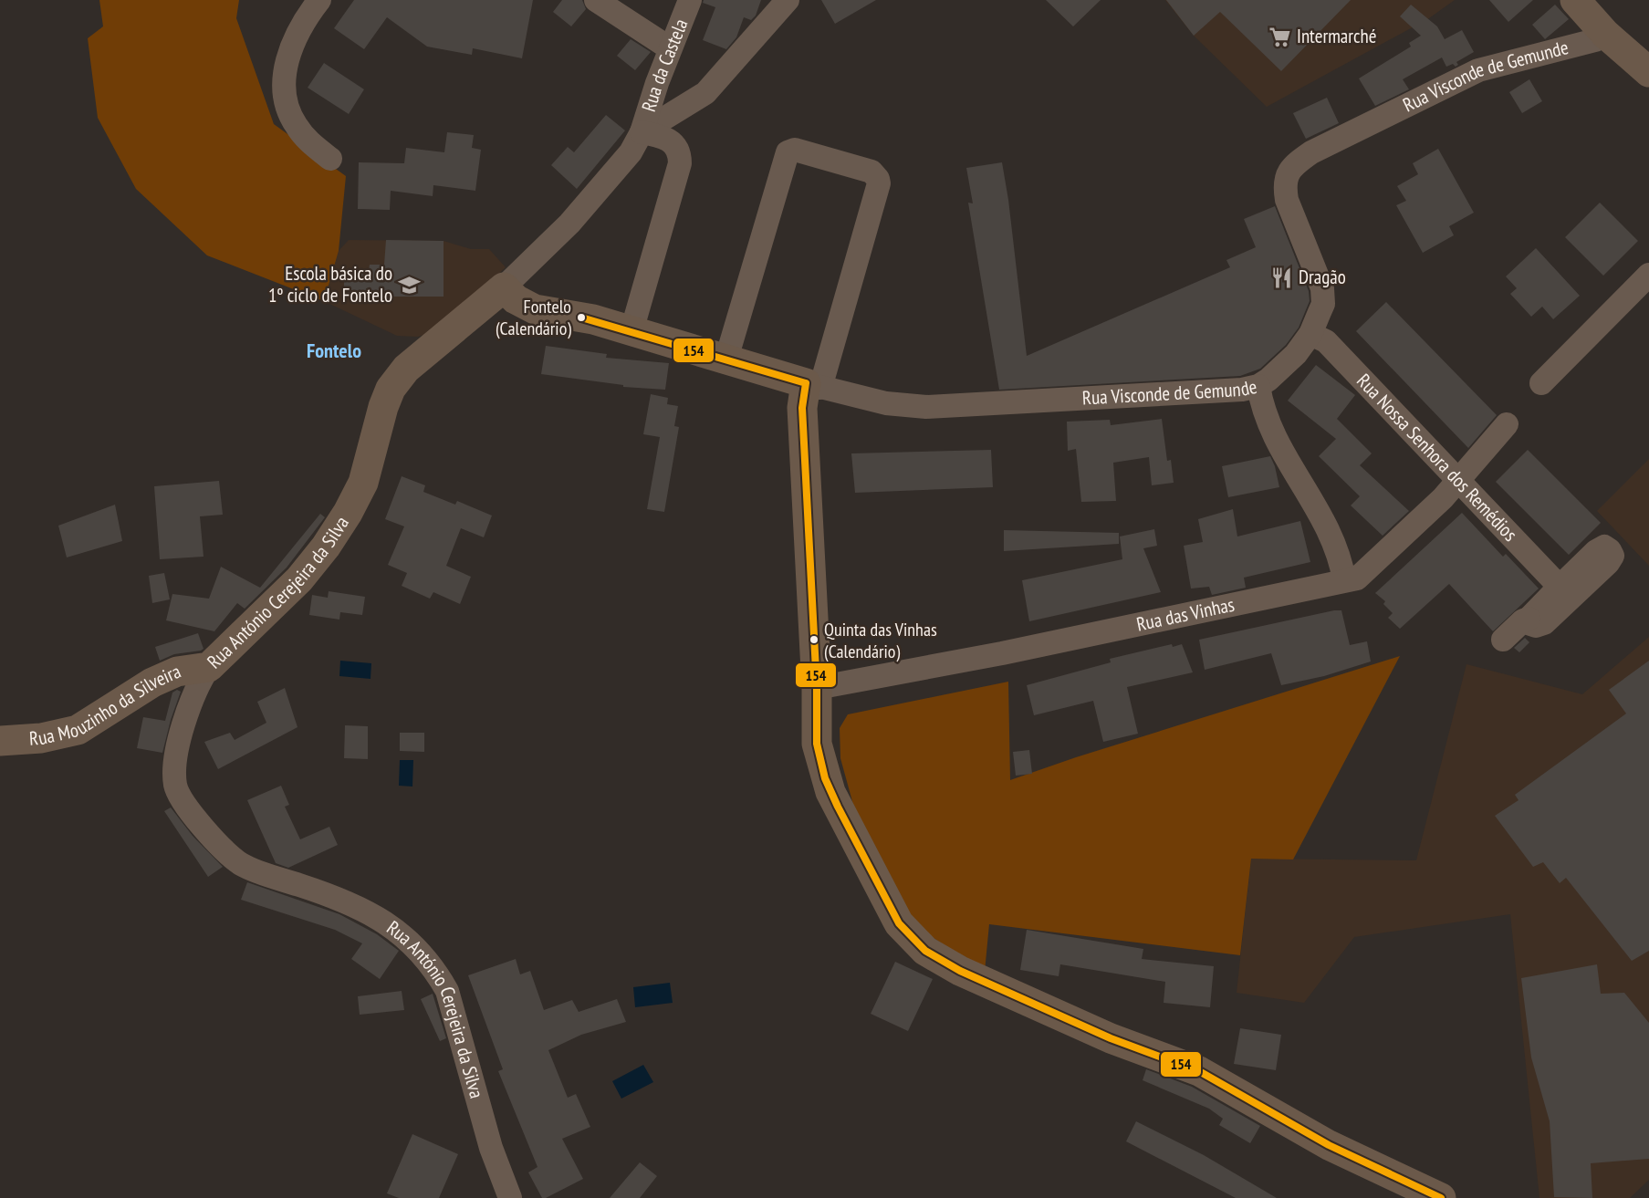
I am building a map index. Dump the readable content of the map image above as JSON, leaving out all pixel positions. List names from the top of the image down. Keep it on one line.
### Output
{"streets":{"street":["Rua da Castela","Rua Visconde de Gemunde","Rua Nossa Senhora dos Remédios","Rua António Cerejeira da Silva","Rua das Vinhas","Rua Mouzinho da Silveira"]},"crossings":[["Rua da Castela","Rua António Cerejeira da Silva"],["Rua Visconde de Gemunde","Rua Nossa Senhora dos Remédios"],["Rua Visconde de Gemunde","Rua António Cerejeira da Silva"],["Rua Nossa Senhora dos Remédios","Rua das Vinhas"],["Rua António Cerejeira da Silva","Rua Mouzinho da Silveira"]],"districts":["Fontelo"],"places":{"supermarket":["Intermarché"],"restaurant":["Dragão"],"school or university":["Escola básica do 1º ciclo de Fontelo"],"other":["Fontelo (Calendário)","Quinta das Vinhas (Calendário)"]},"lines":["transit line 154"]}
